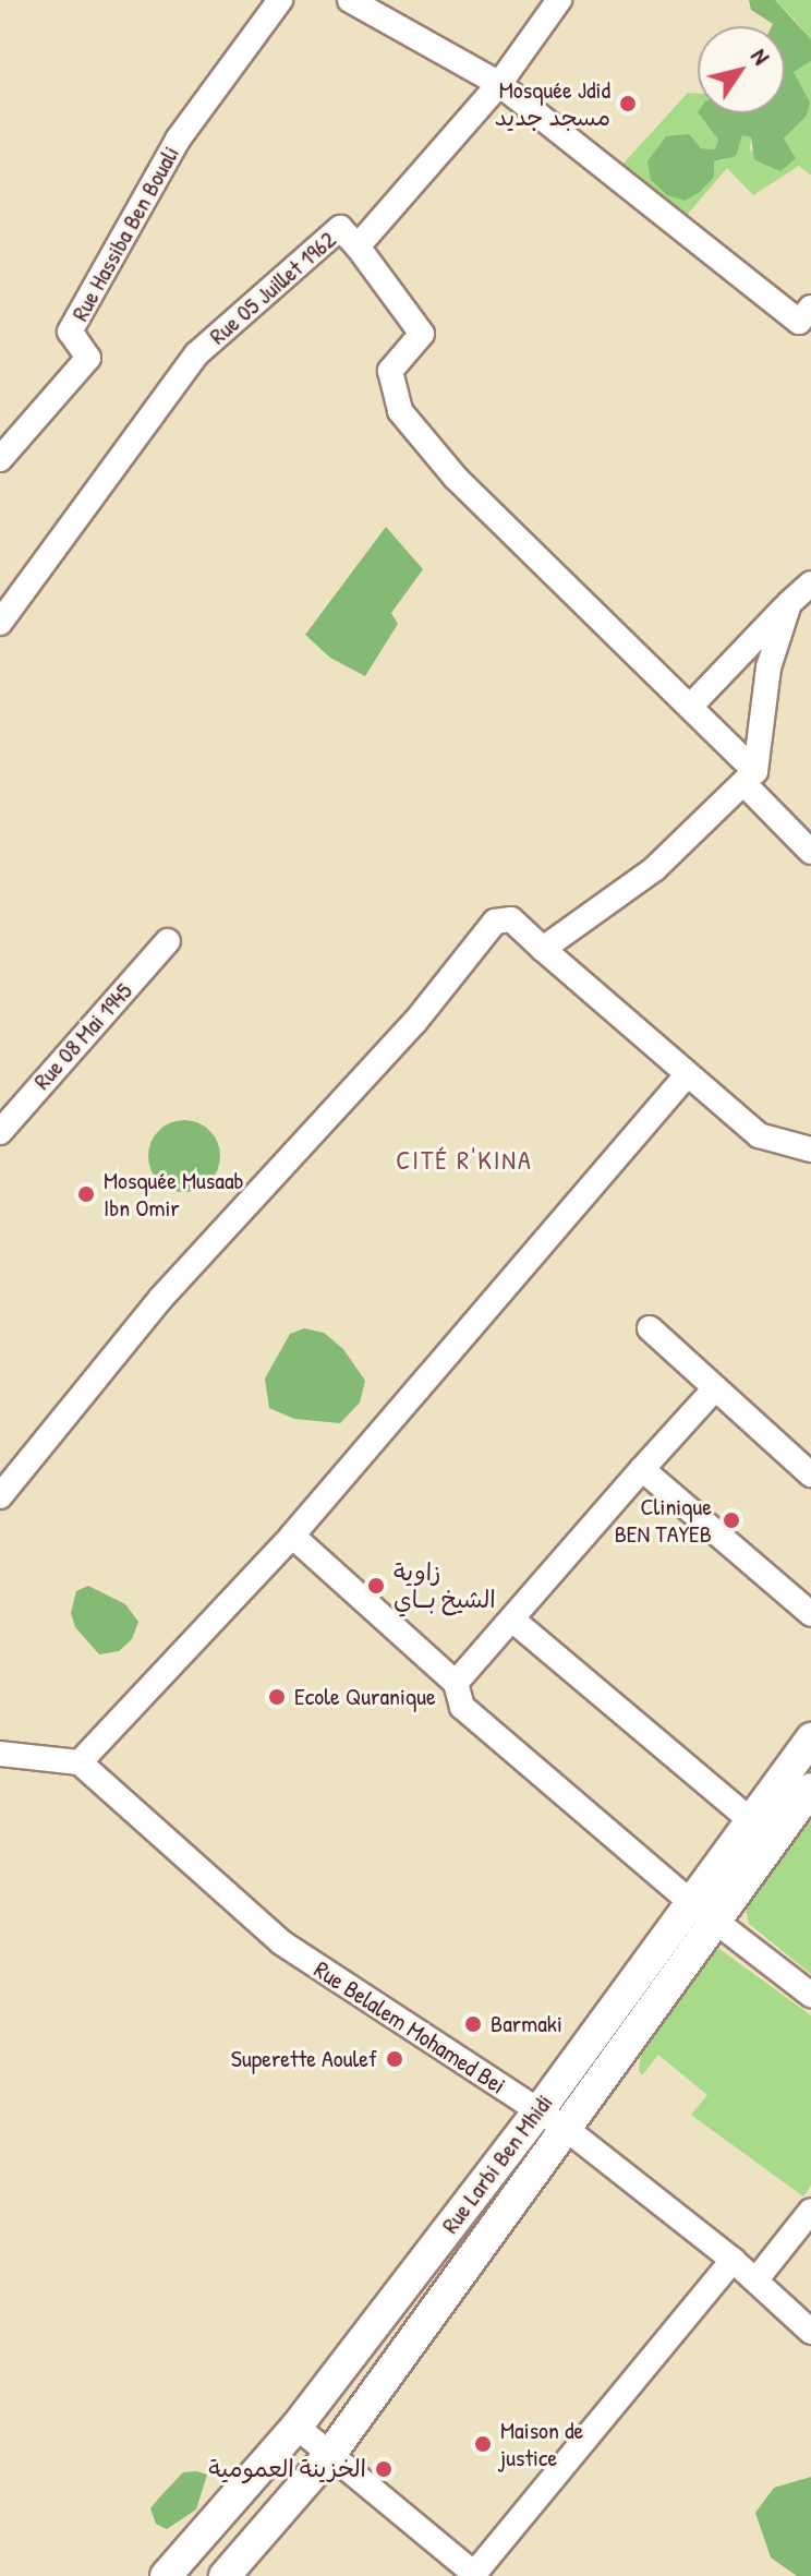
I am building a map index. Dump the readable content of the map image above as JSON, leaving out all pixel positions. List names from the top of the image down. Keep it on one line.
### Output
{"streets":{"street":["Rue Hassiba Ben Bouali","Rue 05 Juillet 1962","Rue 08 Mai 1945","Rue Belalem Mohamed Bei","Rue Larbi Ben Mhidi"]},"crossings":[["Rue Belalem Mohamed Bei","Rue Larbi Ben Mhidi"]],"districts":["CITÉ R'KINA"],"places":["Mosquée Jdid مسجد جديد","Mosquée Musaab Ibn Omir","Clinique BEN TAYEB","زاوية الشيخ بــاي","Ecole Quranique","Barmaki","Superette Aoulef","Maison de justice","الخزينة العمومية"],"north":"top right"}
